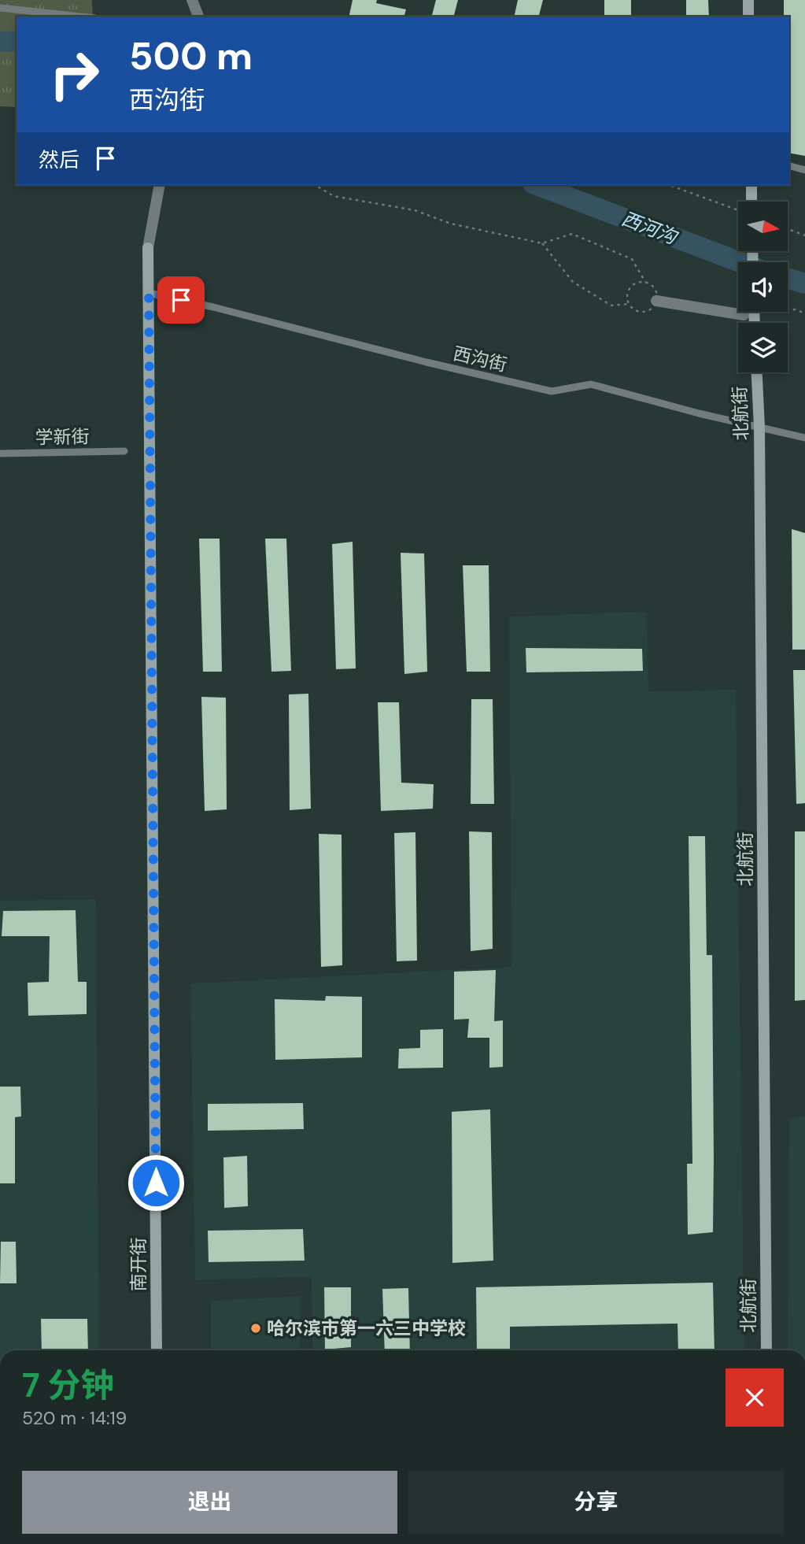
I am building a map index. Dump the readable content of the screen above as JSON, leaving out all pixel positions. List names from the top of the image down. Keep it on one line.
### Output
{"streets":{"main road":["北航街","南开街"],"lane":["西沟街","学新街"]},"crossings":[["西沟街","北航街"],["西沟街","南开街"]],"water":["西河沟"],"places":["哈尔滨市第一六三中学校"],"north":"right","page":{"turn":["500 m","西沟街"],"then":"然后","heading":["7 分钟","520 m · 14:19"],"buttons":["退出","分享"]}}
